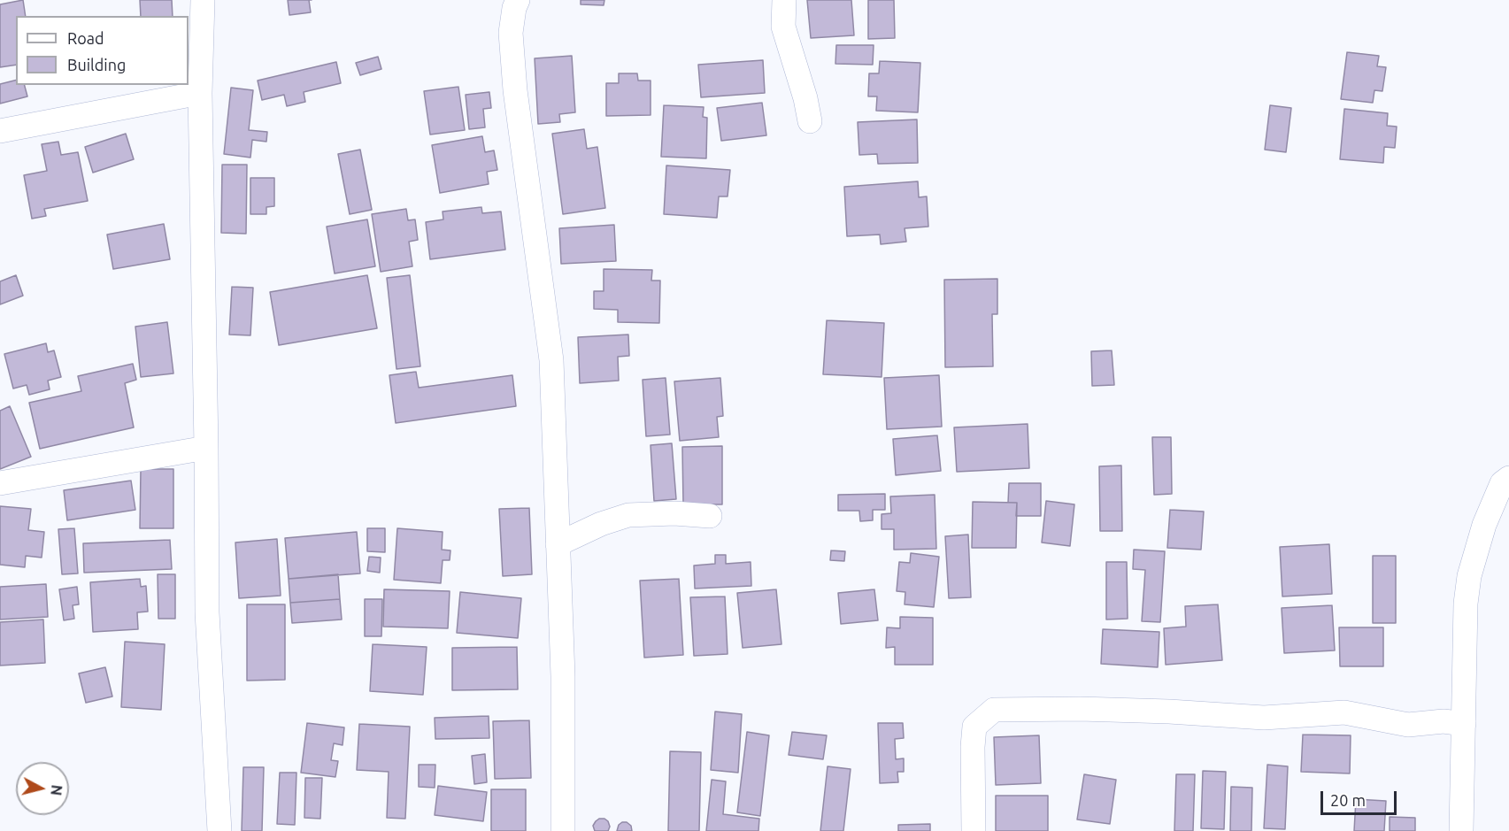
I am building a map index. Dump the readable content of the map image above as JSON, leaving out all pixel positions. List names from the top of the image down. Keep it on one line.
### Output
{"legend":["Road","Building"],"scale_bar":"20 m","north":"right"}
